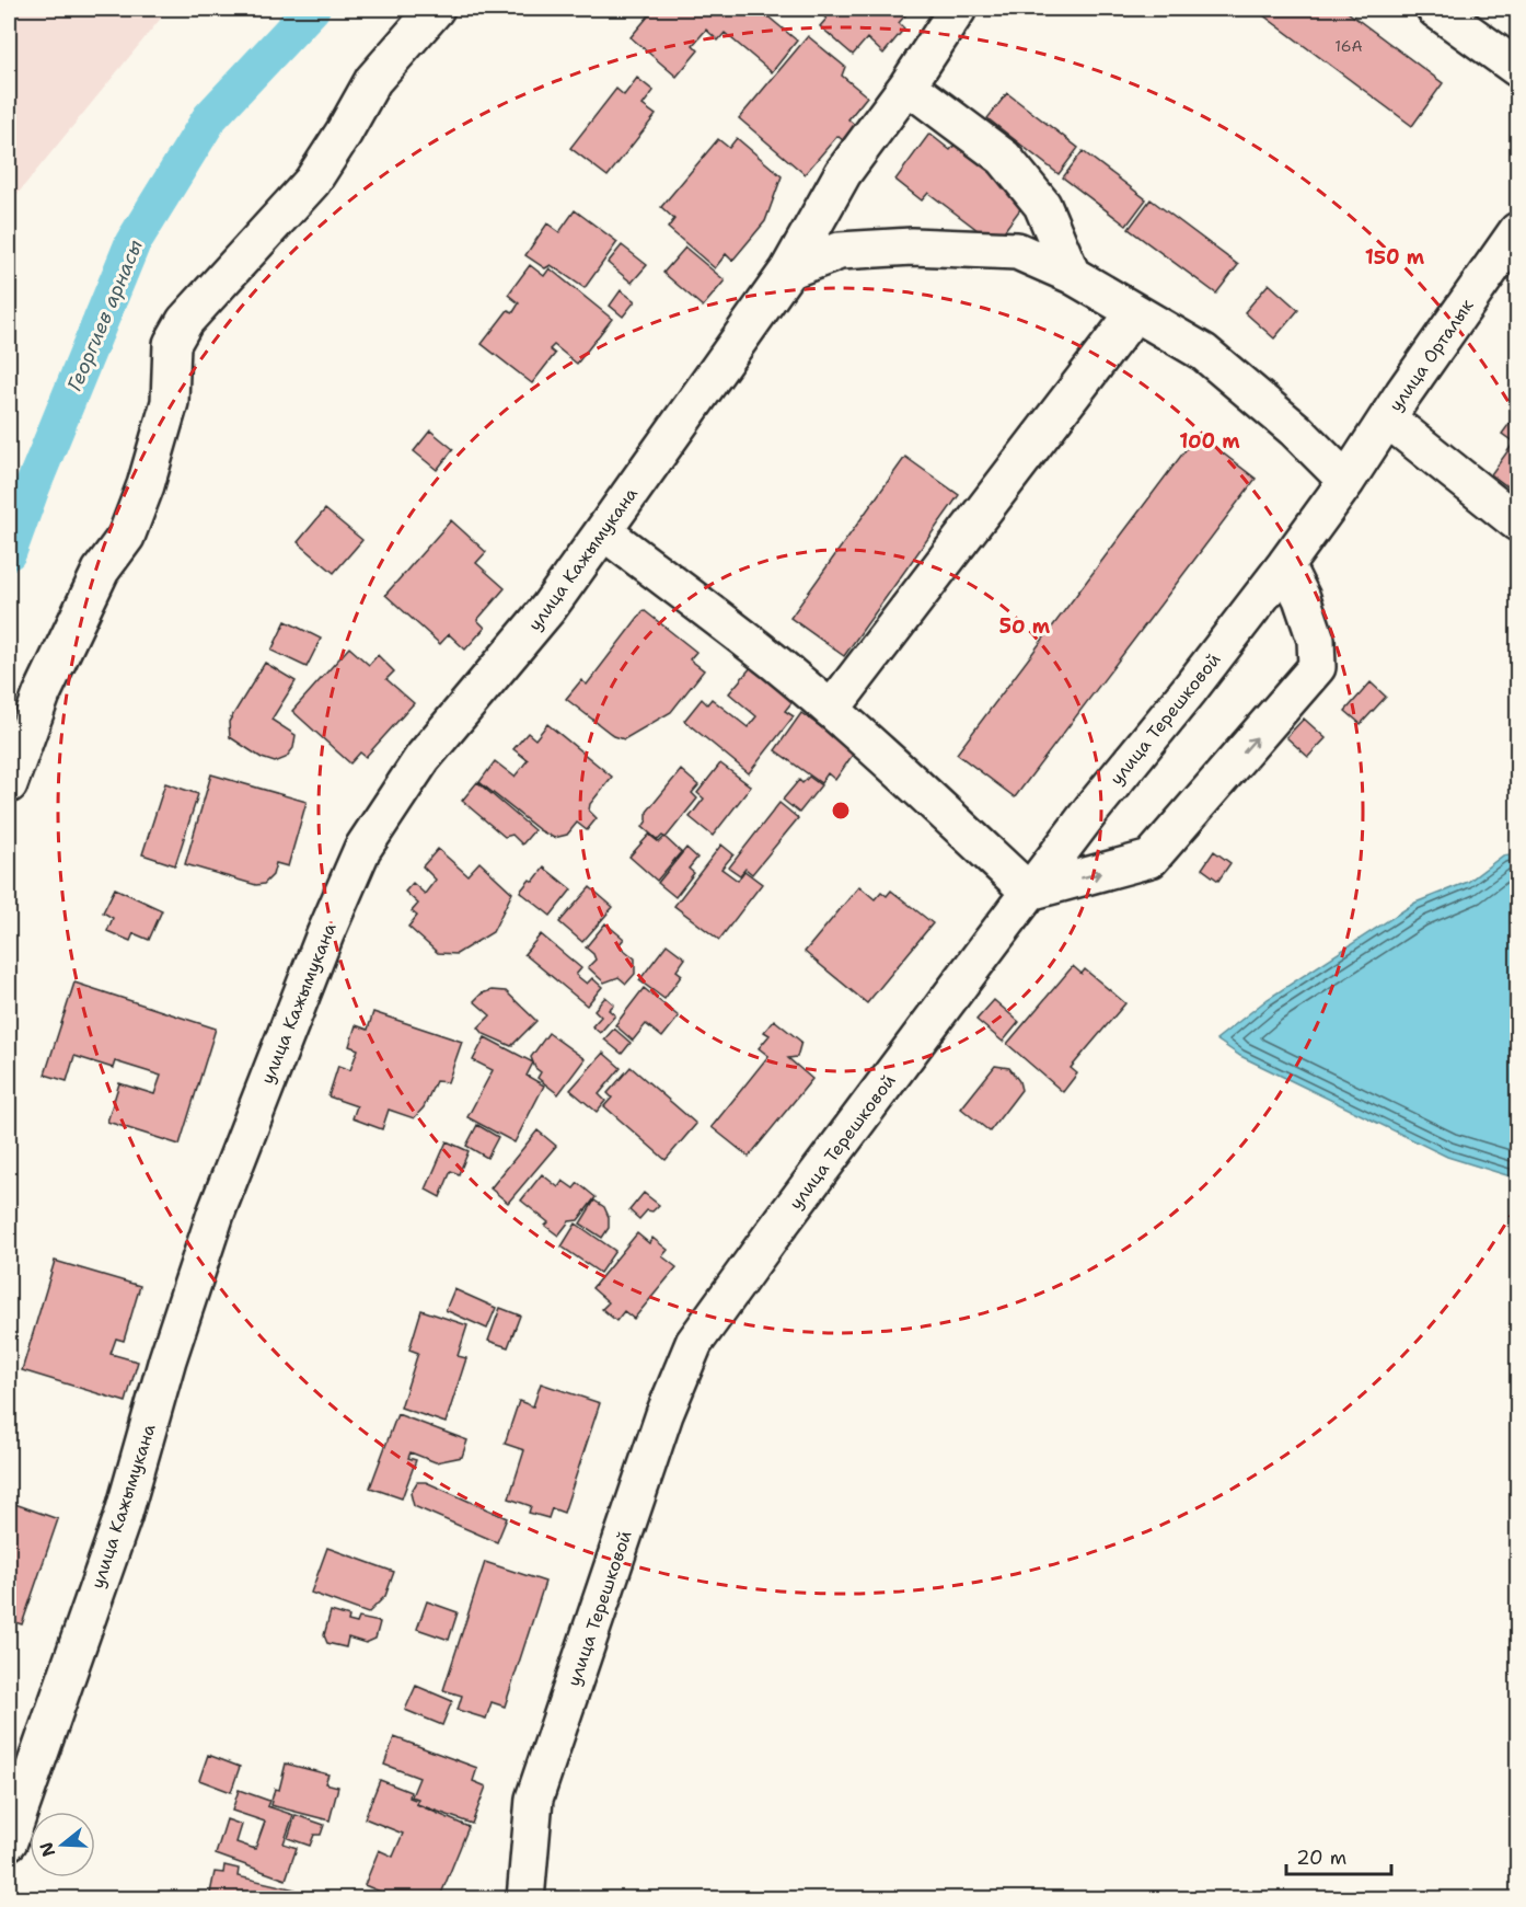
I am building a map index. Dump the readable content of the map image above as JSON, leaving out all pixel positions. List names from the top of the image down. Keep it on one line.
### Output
{"streets":{"street":["улица Орталык","улица Кажымукана","улица Терешковой"]},"crossings":[["улица Орталык","улица Терешковой"]],"water":["Георгиев арнасы"],"house_numbers":["16А"],"scale_bar":"20 m","north":"left","rings":["150 m","100 m","50 m"]}
